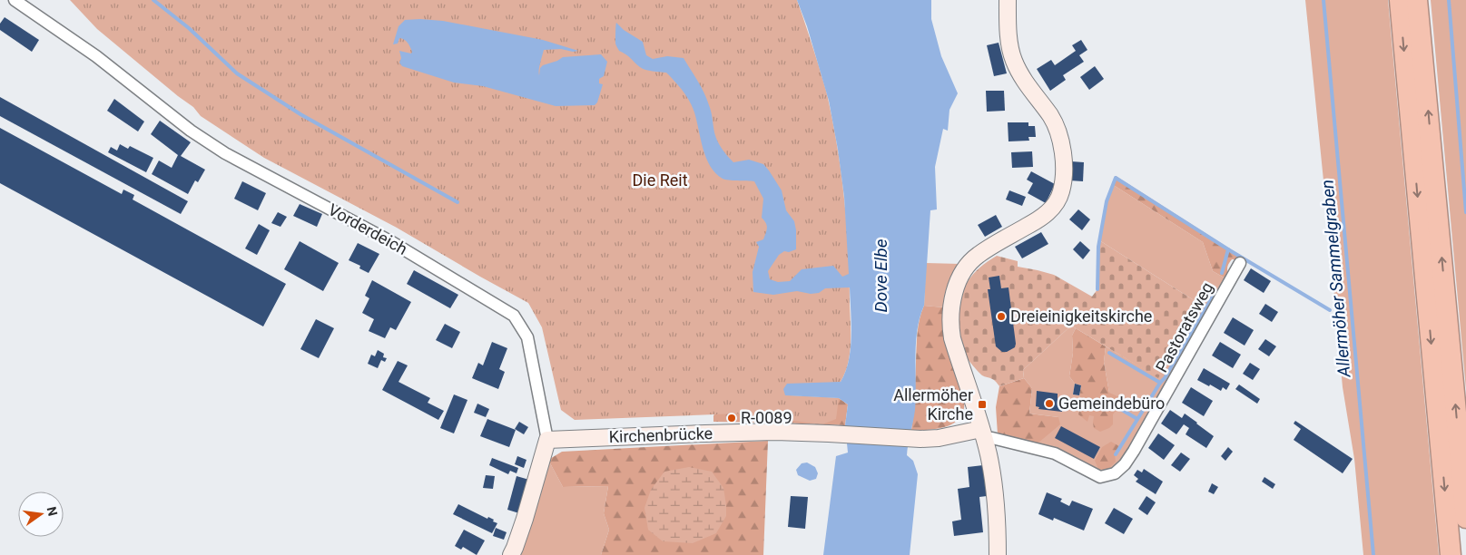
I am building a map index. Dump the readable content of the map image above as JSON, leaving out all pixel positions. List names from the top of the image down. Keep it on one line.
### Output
{"streets":{"street":["Vorderdeich","Pastoratsweg","Kirchenbrücke"]},"crossings":[["Vorderdeich","Kirchenbrücke"],["Pastoratsweg","Kirchenbrücke"]],"water":["Dove Elbe","Allermöher Sammelgraben"],"parks":["Die Reit"],"places":{"other":["Dreieinigkeitskirche","Gemeindebüro","R-0089"],"transit":["Allermöher Kirche"]},"north":"right"}
